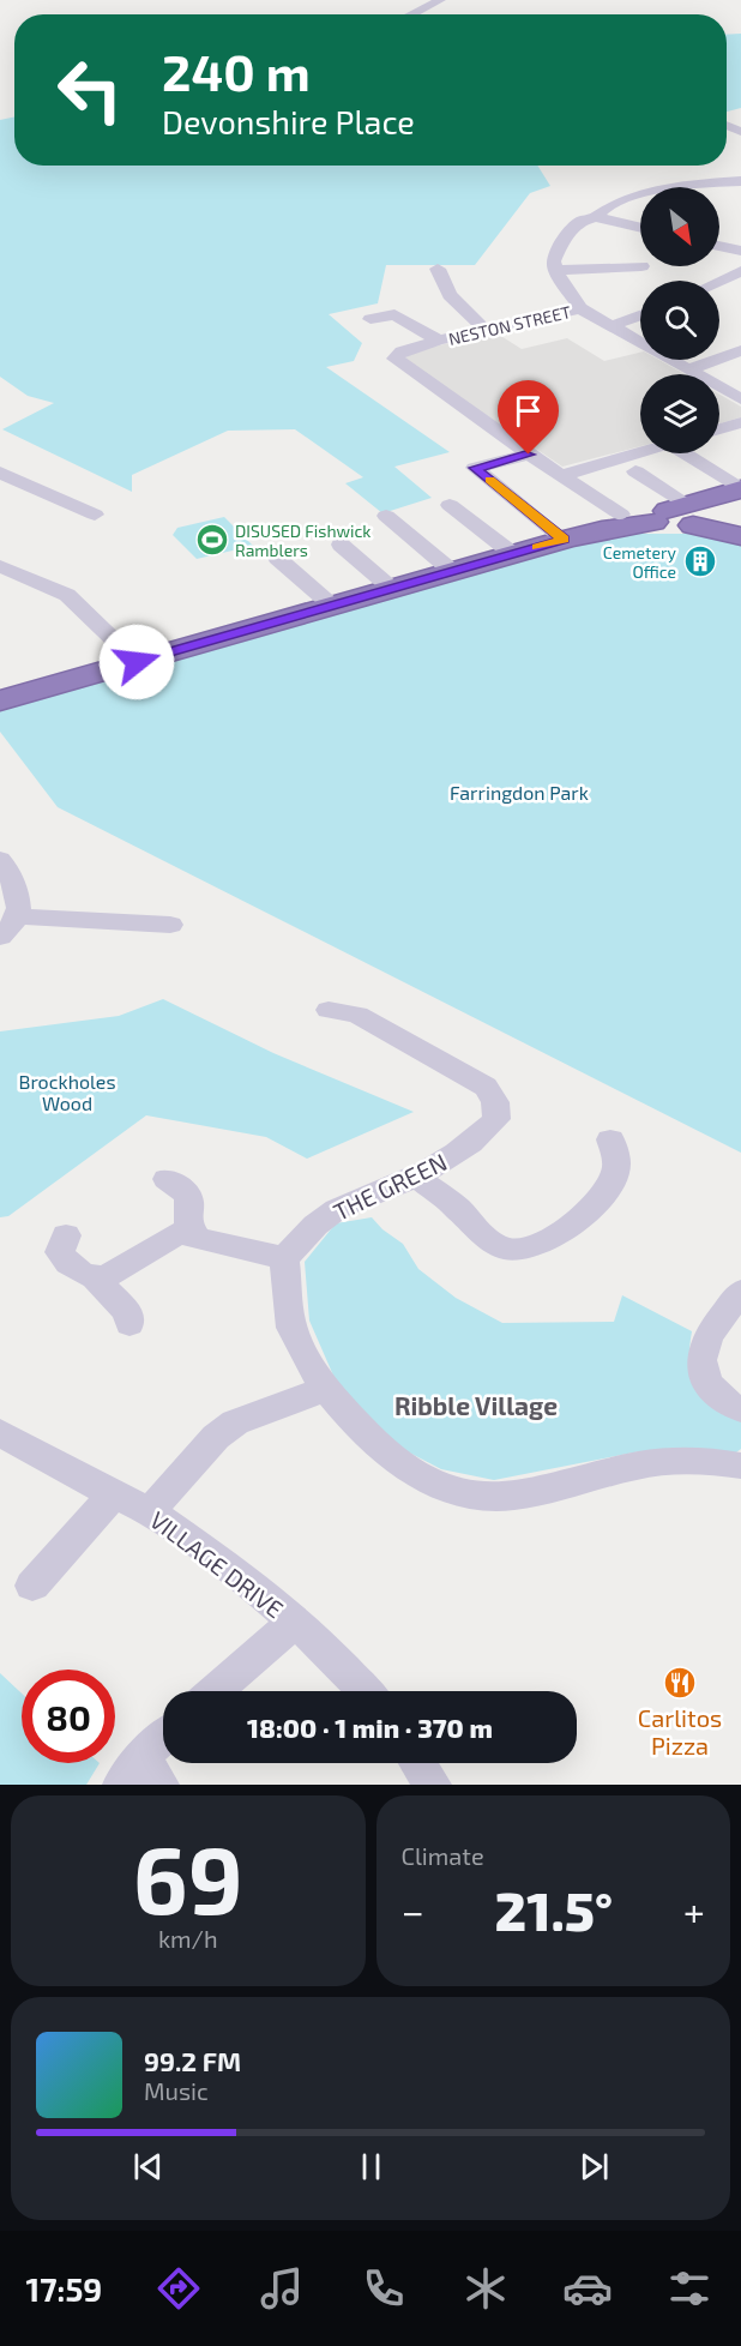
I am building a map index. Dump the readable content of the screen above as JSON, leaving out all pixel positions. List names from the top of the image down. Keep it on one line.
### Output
{"streets":{"street":["NESTON STREET","THE GREEN","VILLAGE DRIVE"]},"districts":["Ribble Village"],"parks":["Farringdon Park","Brockholes Wood"],"places":{"sports":["DISUSED Fishwick Ramblers"],"building":["Cemetery Office"],"restaurant":["Carlitos Pizza"]},"north":"bottom right","page":{"turn":["240 m","Devonshire Place"],"limit":"80","trip":"18:00 · 1 min · 370 m","tile":[["69","km/h"],"Climate"],"heat":["−","21.5°","+"],"song":["99.2 FM","Music"],"tabs":"17:59"}}
